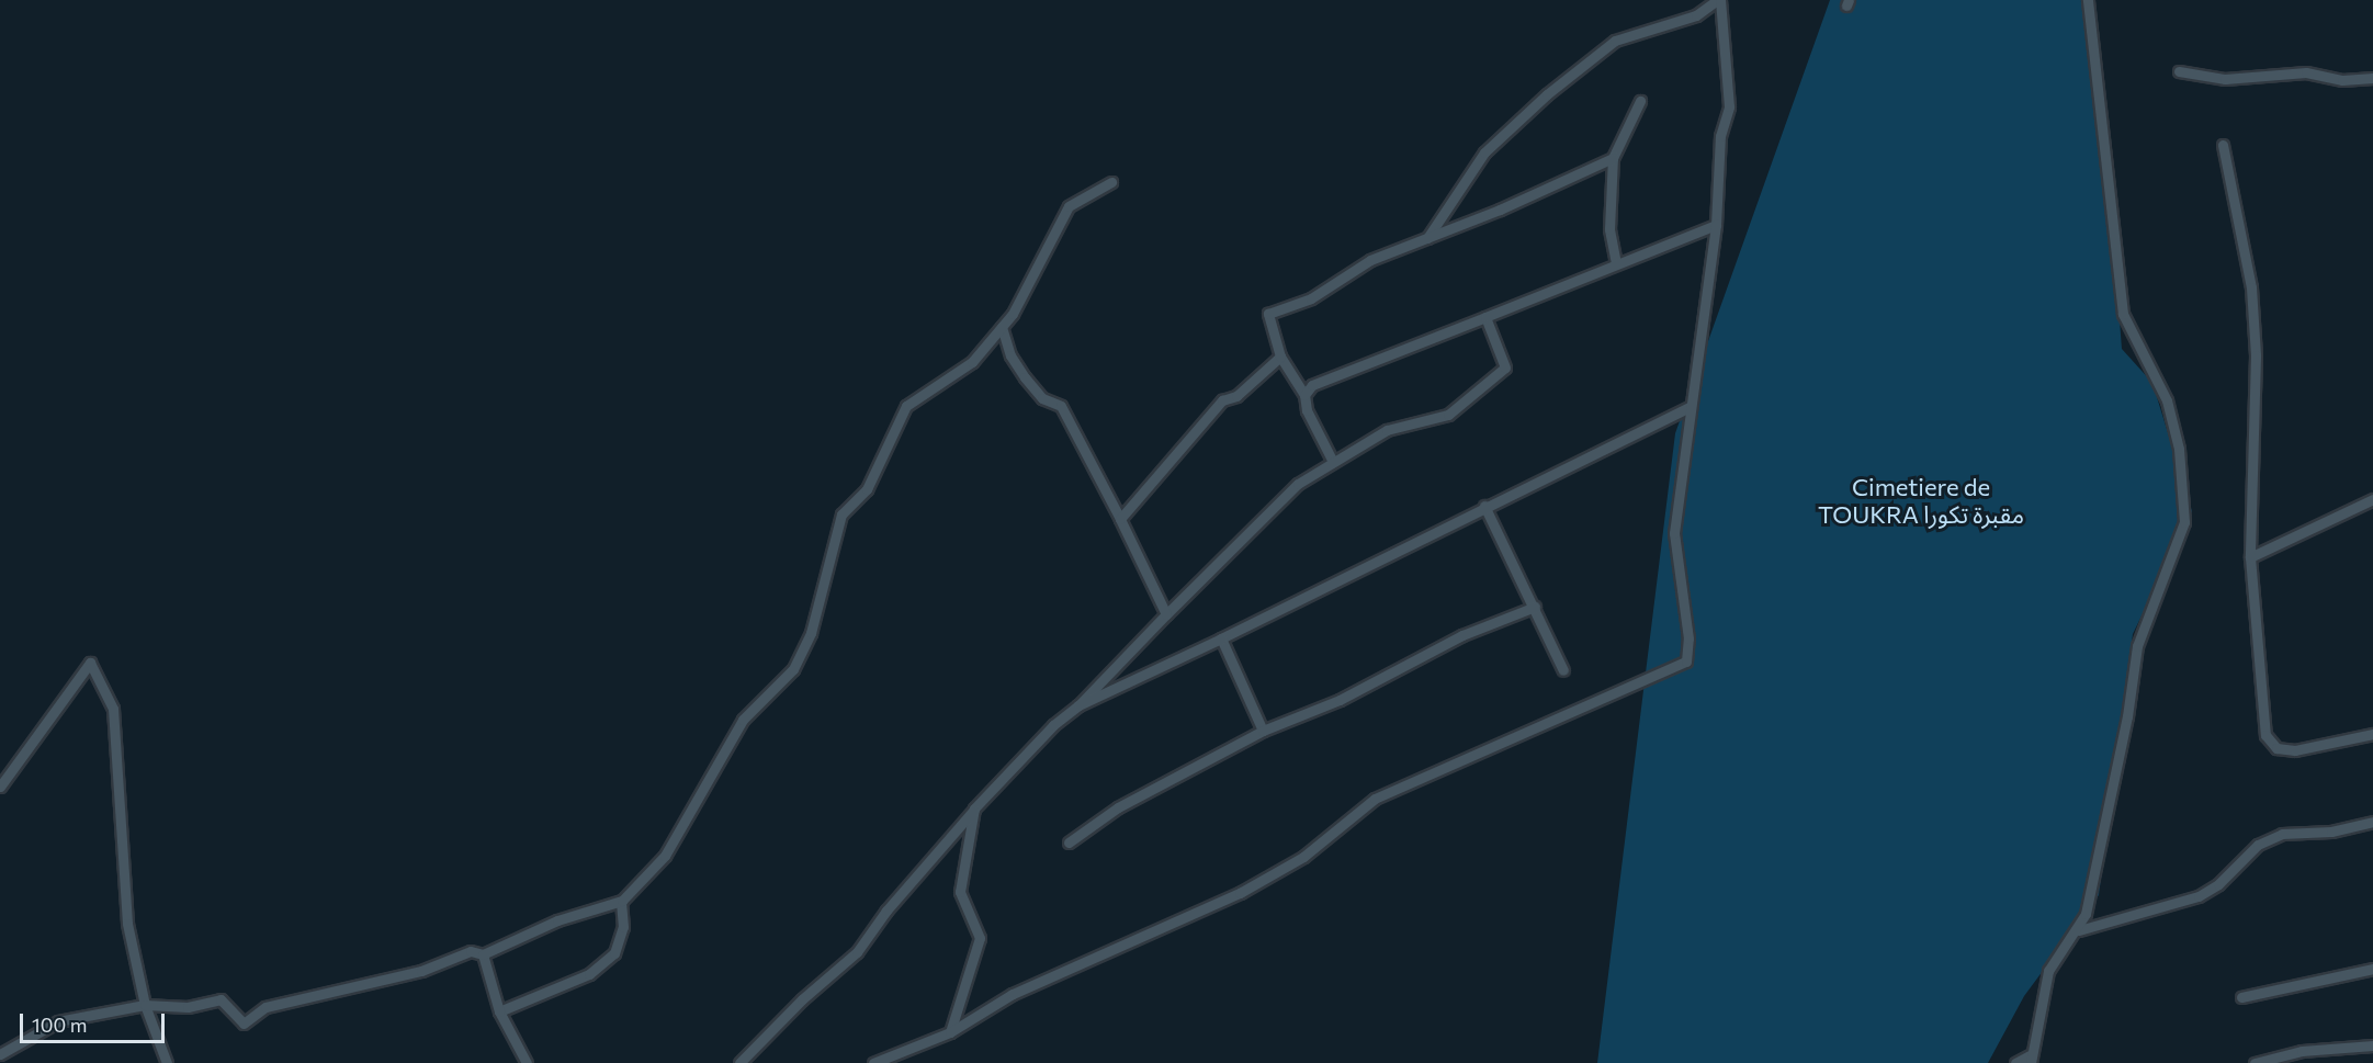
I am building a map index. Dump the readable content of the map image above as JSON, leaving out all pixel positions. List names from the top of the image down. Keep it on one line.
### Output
{"parks":["Cimetiere de TOUKRA مقبرة تكورا"],"scale_bar":"100 m"}
